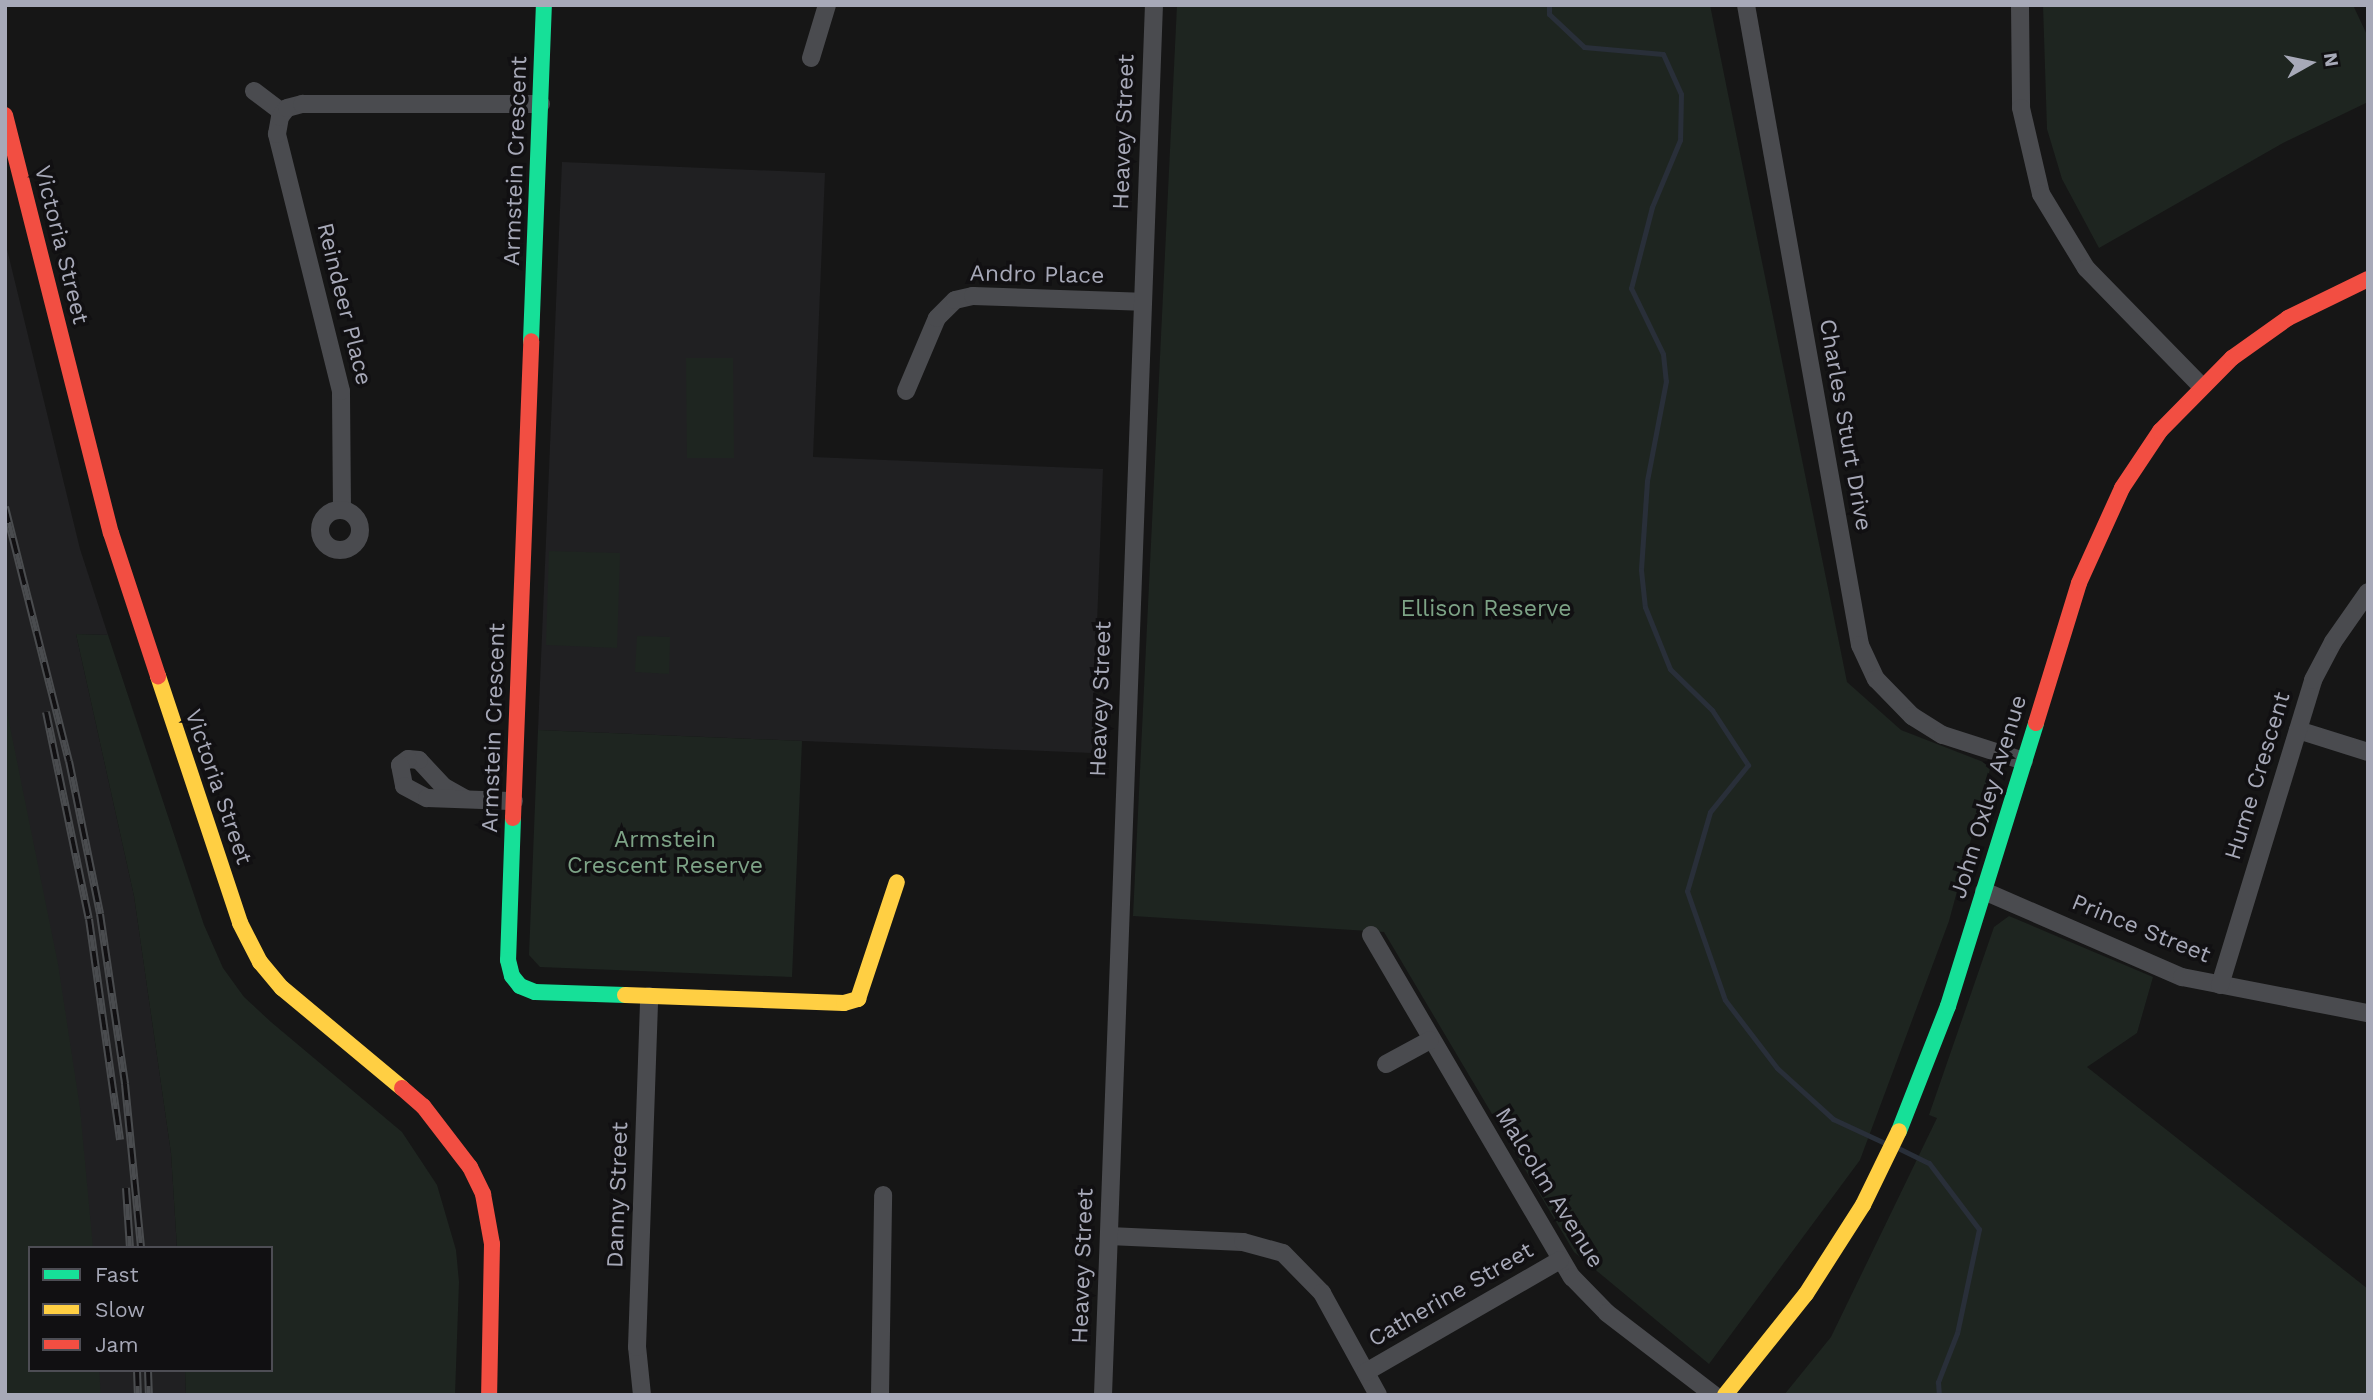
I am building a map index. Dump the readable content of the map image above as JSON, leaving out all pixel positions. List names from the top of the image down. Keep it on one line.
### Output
{"streets":{"street":["Heavey Street","Armstein Crescent","Victoria Street","Andro Place","Reindeer Place","Charles Sturt Drive","Hume Crescent","John Oxley Avenue","Prince Street","Malcolm Avenue","Danny Street","Catherine Street"]},"crossings":[["Heavey Street","Andro Place"],["Armstein Crescent","Danny Street"],["Charles Sturt Drive","John Oxley Avenue"],["Hume Crescent","Prince Street"],["John Oxley Avenue","Prince Street"],["Malcolm Avenue","Catherine Street"]],"parks":["Ellison Reserve","Armstein Crescent Reserve"],"legend":["Fast","Slow","Jam"],"north":"right"}
